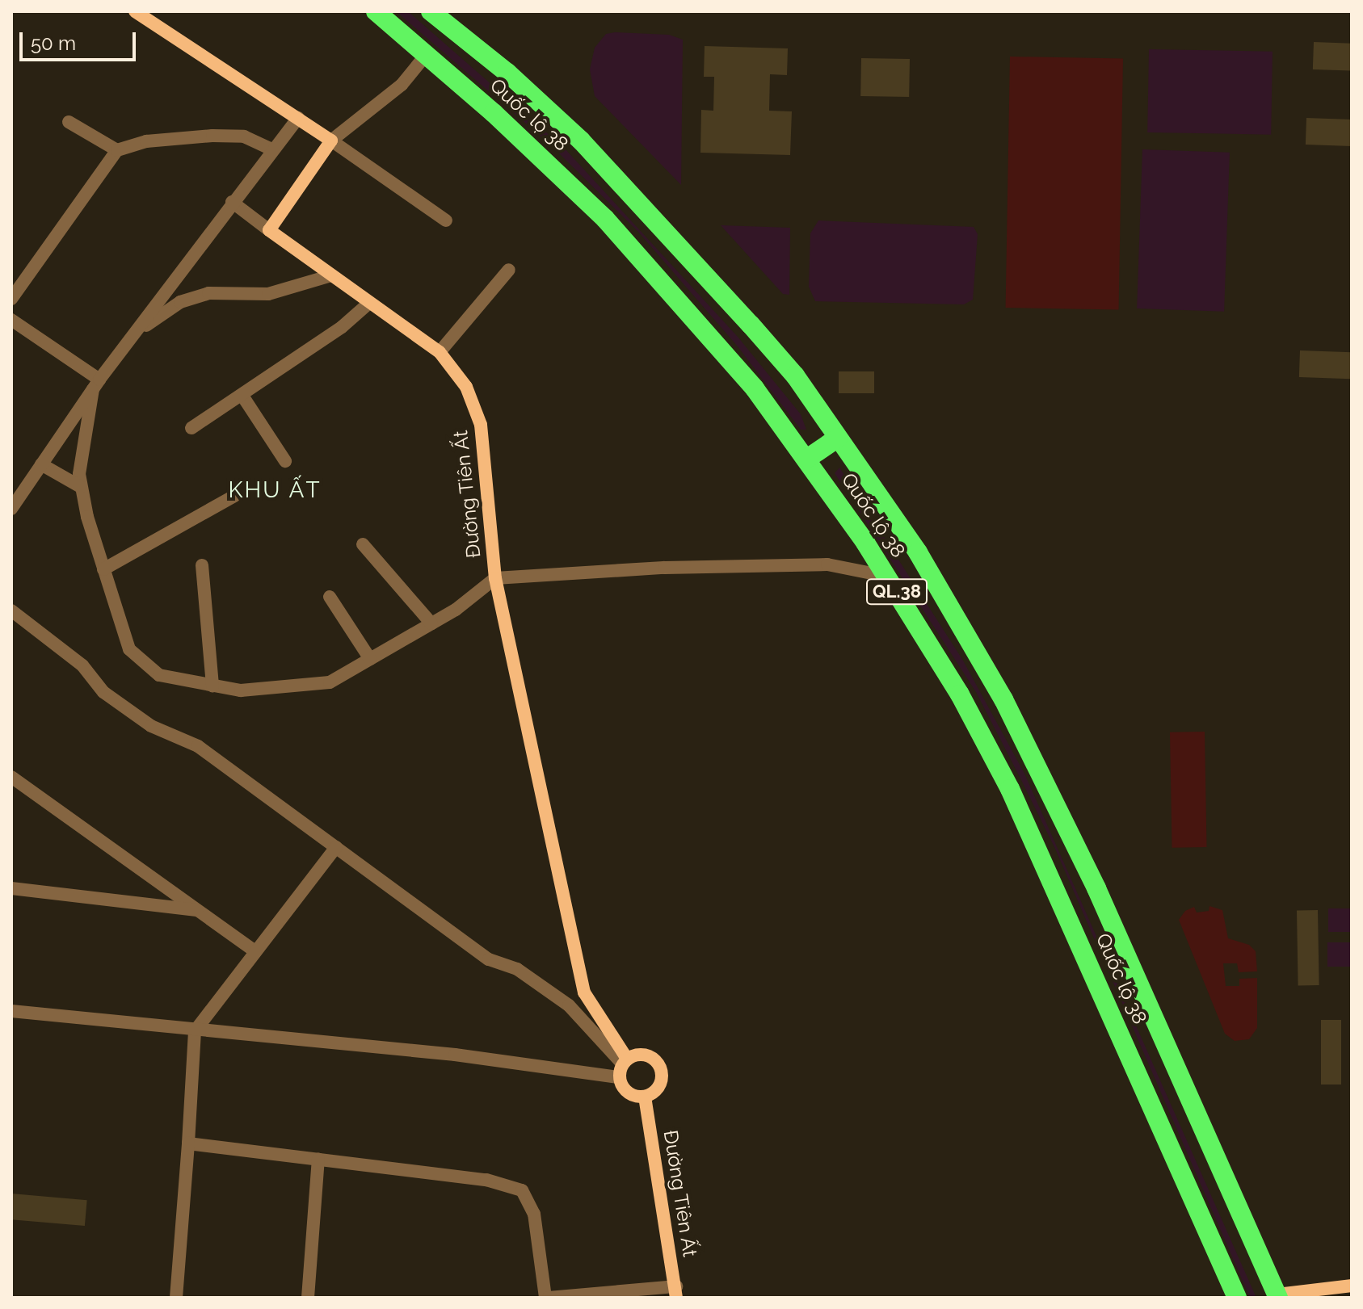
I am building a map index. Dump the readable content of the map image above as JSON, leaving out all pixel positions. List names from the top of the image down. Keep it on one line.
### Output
{"streets":{"highway":["Quốc lộ 38","QL.38"],"street":["Đường Tiên Ất"]},"districts":["KHU ẤT"],"scale_bar":"50 m"}
